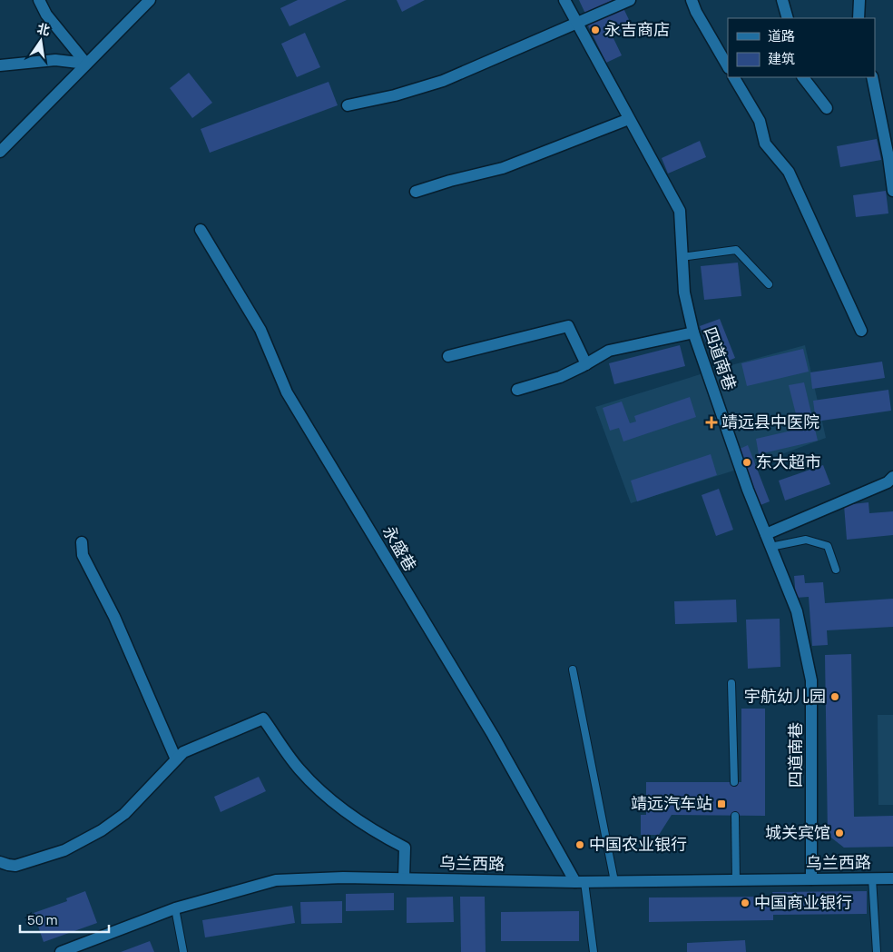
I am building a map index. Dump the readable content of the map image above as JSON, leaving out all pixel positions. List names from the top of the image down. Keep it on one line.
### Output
{"streets":{"street":["四道南巷","永盛巷","乌兰西路"]},"crossings":[["四道南巷","乌兰西路"],["永盛巷","乌兰西路"]],"places":{"other":["永吉商店","东大超市","宇航幼儿园","城关宾馆","中国农业银行","中国商业银行"],"health":["靖远县中医院"],"transit":["靖远汽车站"]},"legend":["道路","建筑"],"scale_bar":"50 m","north":"top"}
